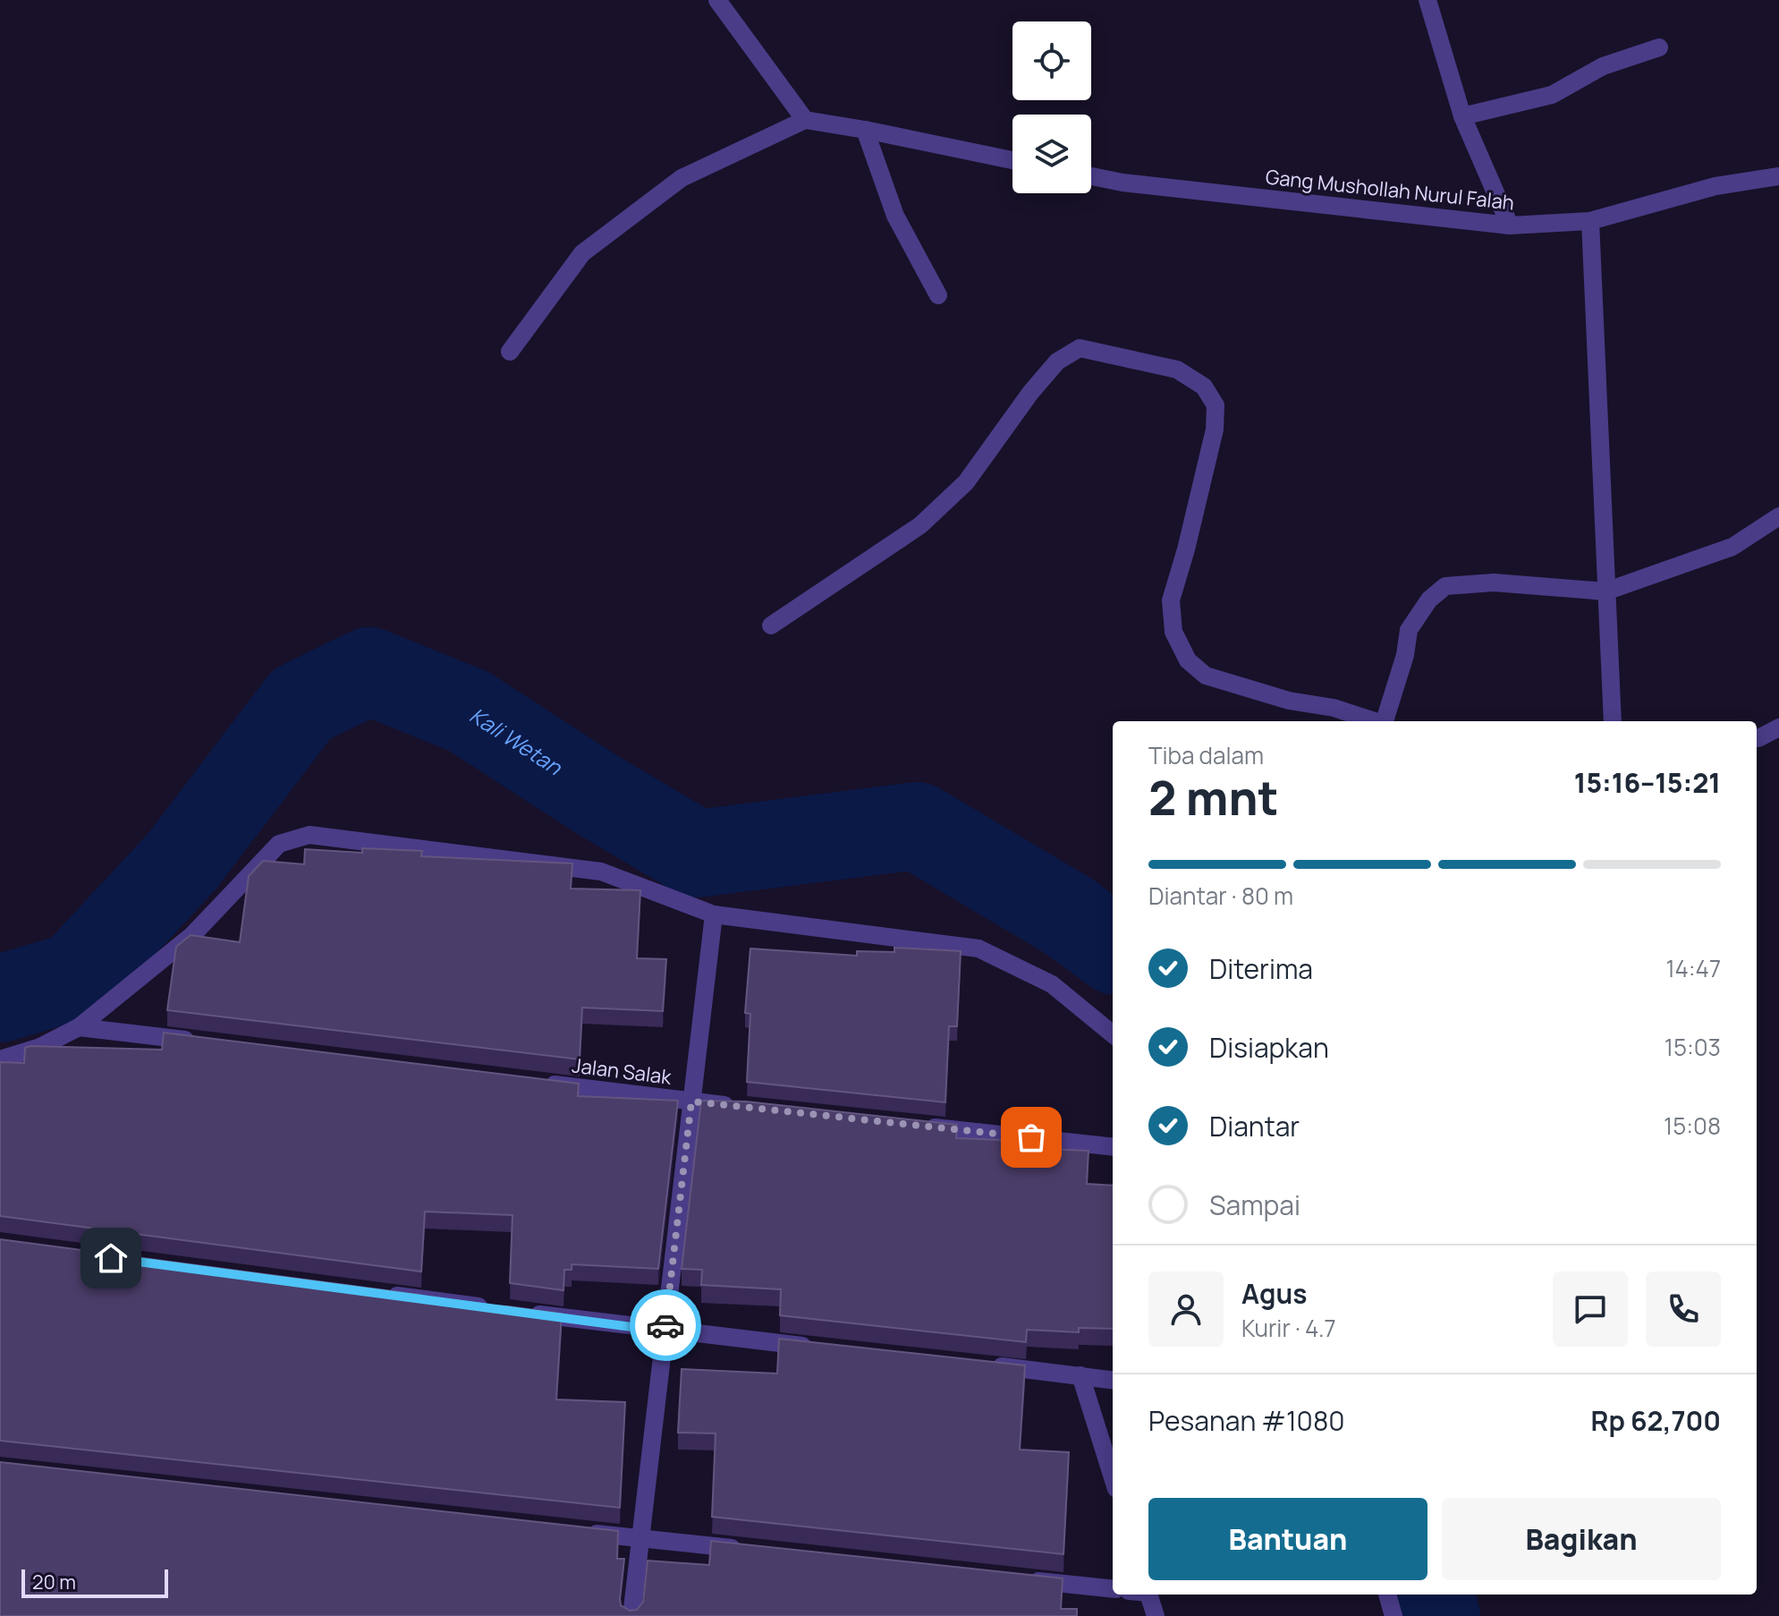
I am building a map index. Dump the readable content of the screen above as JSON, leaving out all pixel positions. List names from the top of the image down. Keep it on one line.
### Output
{"streets":{"street":["Gang Mushollah Nurul Falah","Jalan Salak"]},"water":["Kali Wetan"],"scale_bar":"20 m","page":{"heading":["2 mnt","Tiba dalam","15:16–15:21"],"panel":["Agus","Kurir · 4.7","Pesanan #1080","Rp 62,700"],"bar":"Diantar · 80 m","list":[["Diterima","14:47"],["Disiapkan","15:03"],["Diantar","15:08"],"Sampai"],"buttons":["Bantuan","Bagikan"],"scale":"20 m"}}
